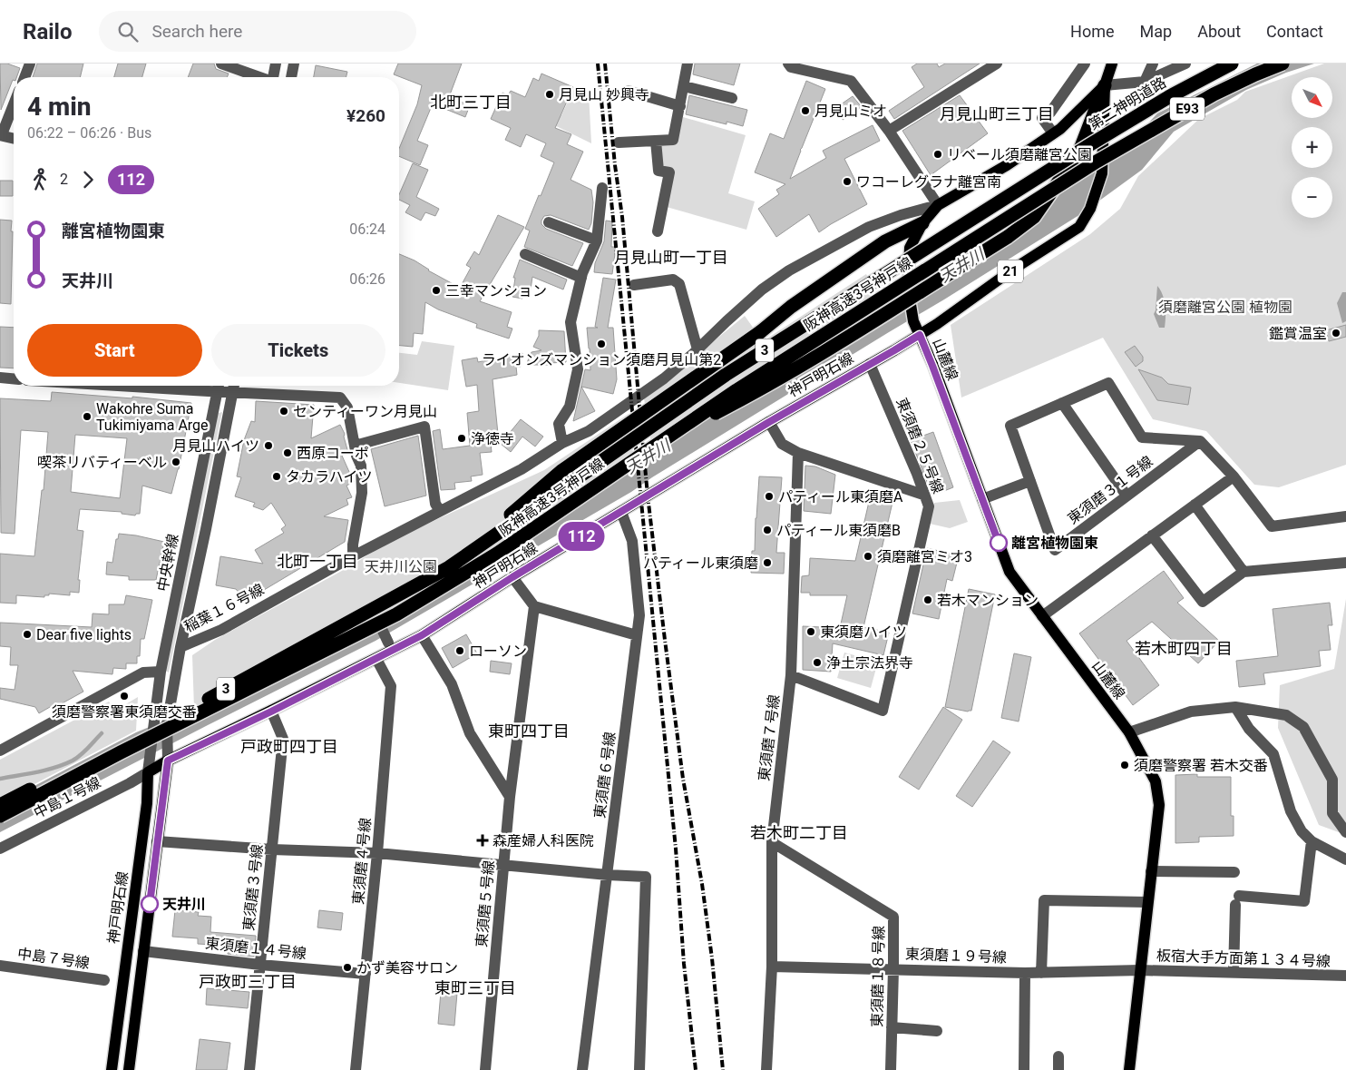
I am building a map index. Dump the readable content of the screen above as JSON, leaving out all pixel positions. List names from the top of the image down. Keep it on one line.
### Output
{"streets":{"highway":["第二神明道路","E93","阪神高速3号神戸線","3"],"main road":["21","山麓線","神戸明石線"],"street":["東須磨２５号線","東須磨３１号線","中央幹線","稲葉１６号線","東須磨７号線","東須磨６号線","中島１号線","東須磨４号線","東須磨３号線","東須磨５号線","東須磨１４号線","東須磨１９号線","中島７号線","板宿大手方面第１３４号線","東須磨１８号線"]},"crossings":[["第二神明道路","阪神高速3号神戸線"],["E93","阪神高速3号神戸線"],["山麓線","神戸明石線"],["山麓線","東須磨１９号線"],["山麓線","板宿大手方面第１３４号線"],["神戸明石線","東須磨２５号線"],["神戸明石線","中央幹線"],["神戸明石線","稲葉１６号線"],["神戸明石線","東須磨６号線"],["神戸明石線","中島１号線"],["神戸明石線","東須磨４号線"],["神戸明石線","東須磨３号線"],["神戸明石線","東須磨１４号線"],["東須磨２５号線","東須磨７号線"],["中央幹線","稲葉１６号線"],["中央幹線","中島１号線"],["東須磨７号線","東須磨１９号線"],["東須磨７号線","東須磨１８号線"],["東須磨４号線","東須磨１４号線"],["東須磨３号線","東須磨１４号線"],["東須磨１９号線","板宿大手方面第１３４号線"],["東須磨１９号線","東須磨１８号線"]],"districts":["北町三丁目","月見山町三丁目","月見山町一丁目","北町一丁目","若木町四丁目","東町四丁目","戸政町四丁目","若木町二丁目","戸政町三丁目","東町三丁目"],"water":["天井川"],"parks":["須磨離宮公園 植物園","天井川公園"],"places":{"other":["月見山 妙興寺","月見山ミオ","リベール須磨離宮公園","ワコーレグラナ離宮南","三幸マンション","鑑賞温室","ライオンズマンション須磨月見山第2","センティーワン月見山","Wakohre Suma Tukimiyama Arge","浄徳寺","月見山ハイツ","西原コーポ","喫茶リバティーベル","タカラハイツ","パティール東須磨A","パティール東須磨B","離宮植物園東","須磨離宮ミオ3","パティール東須磨","若木マンション","東須磨ハイツ","Dear five lights","ローソン","浄土宗法界寺","須磨警察署東須磨交番","須磨警察署 若木交番","天井川","かず美容サロン"],"health":["森産婦人科医院"]},"lines":["bus line 112"],"north":"bottom right","page":{"header":"Railo","search":"Search here","nav":["Home","Map","About","Contact"],"on_map":"112","map_buttons":["+","−"],"heading":["4 min","06:22 – 06:26 · Bus","¥260"],"legs":["2","112"],"list":[{"name":"離宮植物園東","value":"06:24"},{"name":"天井川","value":"06:26"}],"buttons":["Start","Tickets"]}}
